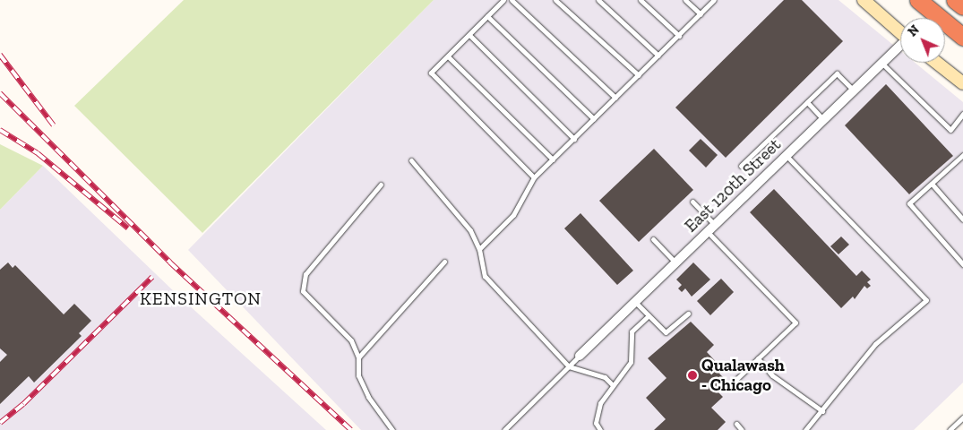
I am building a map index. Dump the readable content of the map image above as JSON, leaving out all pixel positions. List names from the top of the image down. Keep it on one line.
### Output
{"streets":{"street":["East 120th Street"]},"districts":["KENSINGTON"],"places":["Qualawash - Chicago"],"north":"top left"}
